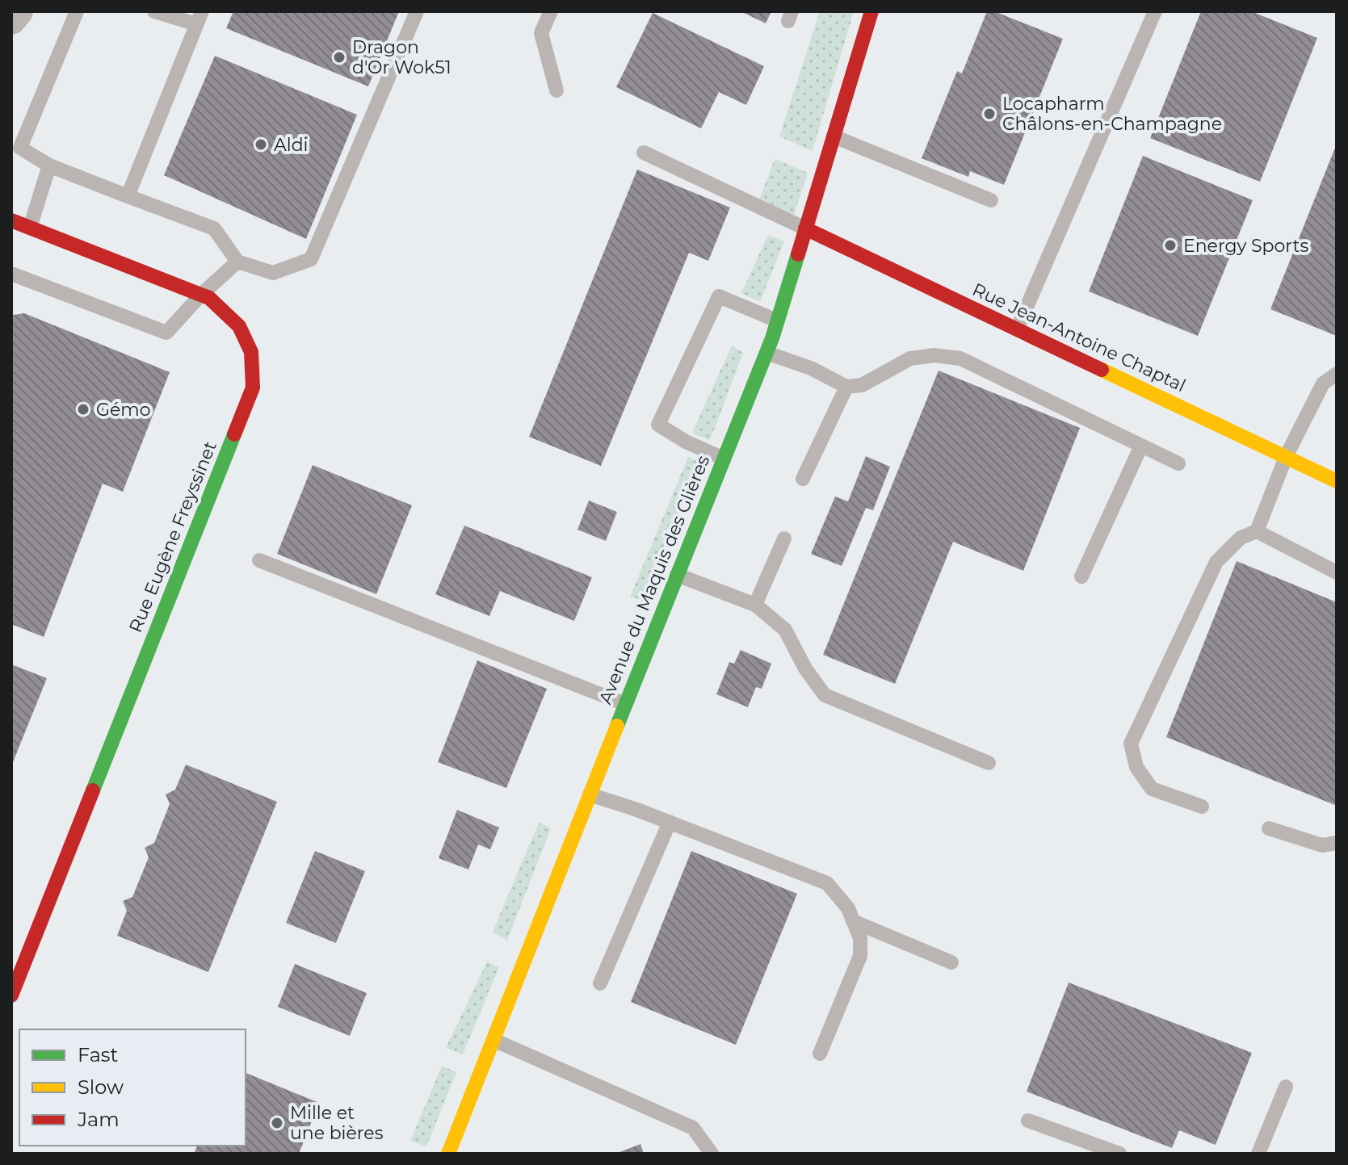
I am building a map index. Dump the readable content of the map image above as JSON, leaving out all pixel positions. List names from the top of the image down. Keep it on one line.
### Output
{"streets":{"street":["Rue Jean-Antoine Chaptal","Rue Eugène Freyssinet","Avenue du Maquis des Glières"]},"crossings":[["Rue Jean-Antoine Chaptal","Avenue du Maquis des Glières"]],"places":["Dragon d'Or Wok51","Locapharm Châlons-en-Champagne","Aldi","Energy Sports","Gémo","Mille et une bières"],"legend":["Fast","Slow","Jam"]}
